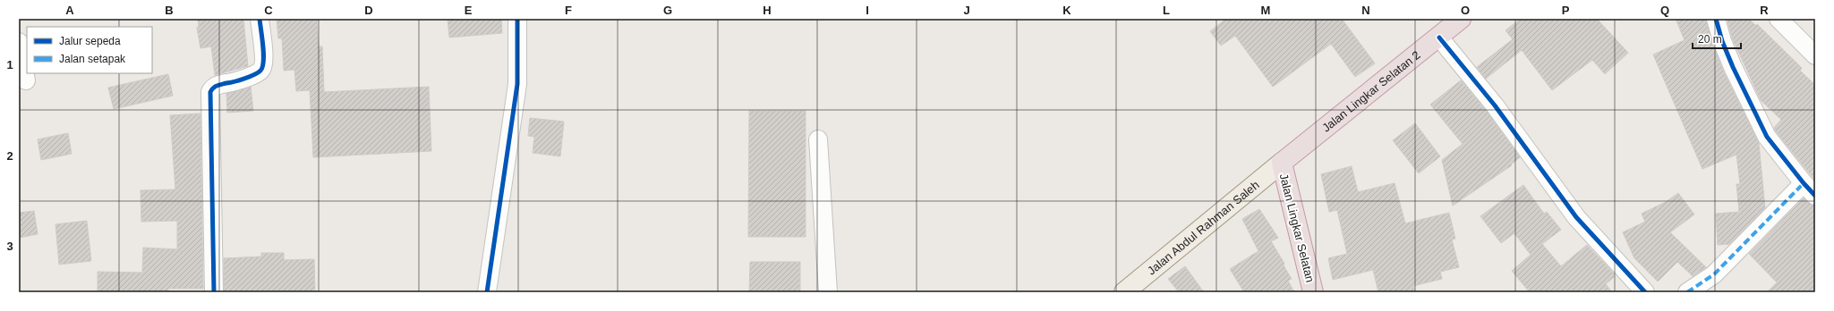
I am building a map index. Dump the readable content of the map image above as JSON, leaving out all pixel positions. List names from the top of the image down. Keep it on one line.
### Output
{"streets":{"highway":["Jalan Lingkar Selatan 2","Jalan Lingkar Selatan"],"main road":["Jalan Abdul Rahman Saleh"]},"crossings":[["Jalan Lingkar Selatan 2","Jalan Abdul Rahman Saleh"],["Jalan Lingkar Selatan 2","Jalan Lingkar Selatan"],["Jalan Abdul Rahman Saleh","Jalan Lingkar Selatan"]],"legend":["Jalur sepeda","Jalan setapak"],"scale_bar":"20 m","grid":{"columns":["A","B","C","D","E","F","G","H","I","J","K","L","M","N","O","P","Q","R"],"rows":["1","2","3"]}}
